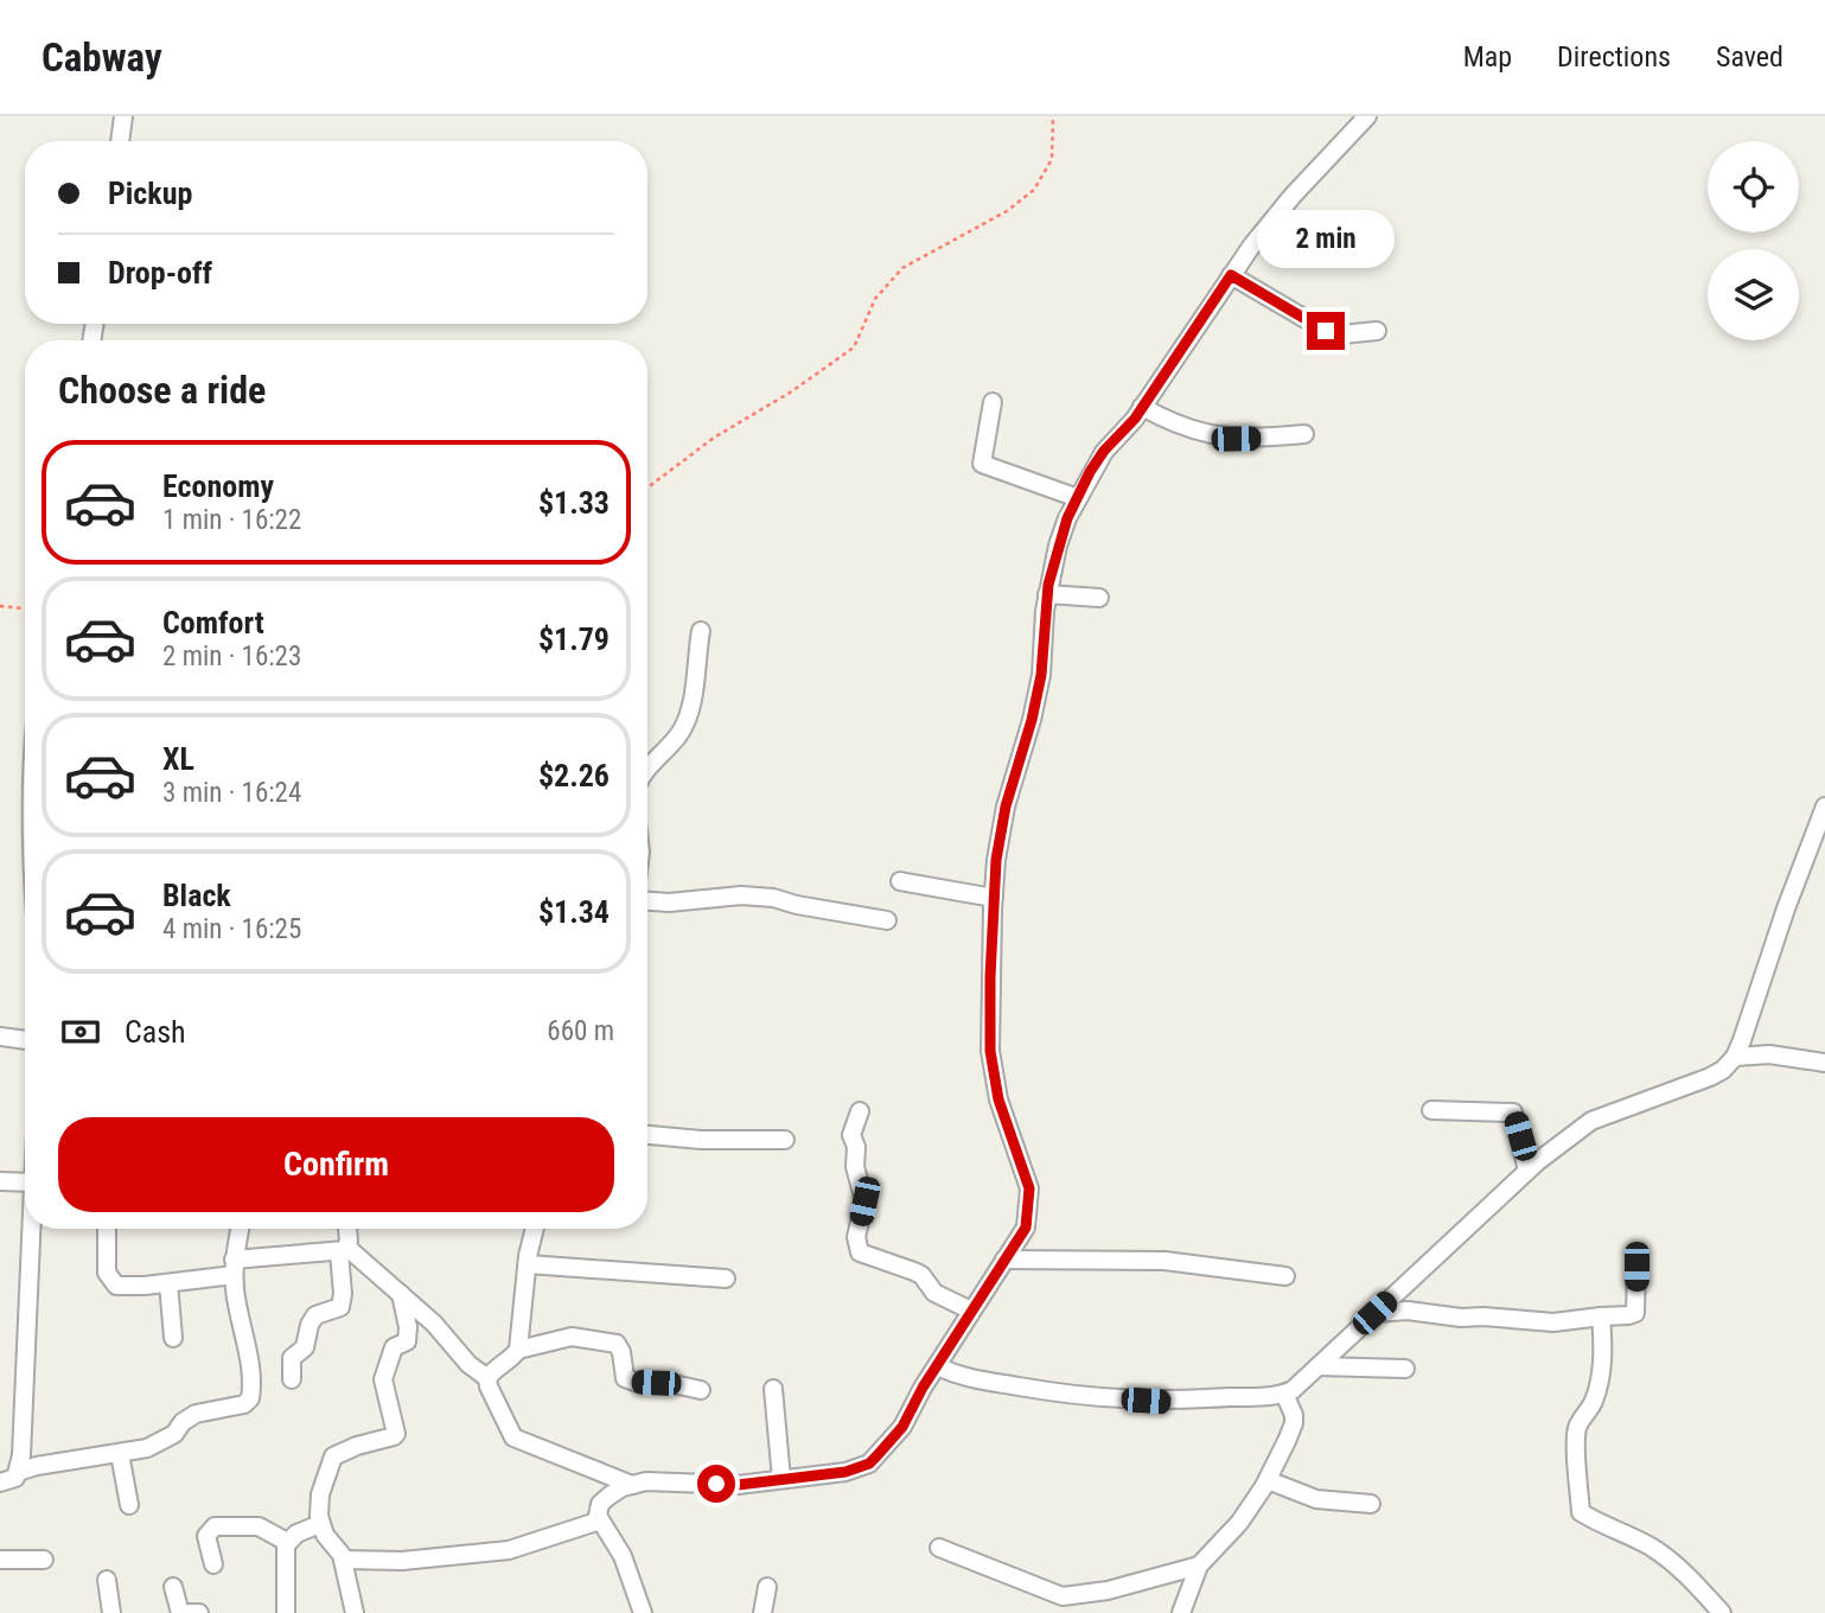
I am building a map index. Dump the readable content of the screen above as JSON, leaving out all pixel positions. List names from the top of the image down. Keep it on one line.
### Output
{"page":{"header":"Cabway","nav":["Map","Directions","Saved"],"banner":["Pickup","Drop-off"],"bubble":"2 min","heading":"Choose a ride","list":[{"name":"Economy","note":"1 min · 16:22","value":"$1.33"},{"name":"Comfort","note":"2 min · 16:23","value":"$1.79"},{"name":"XL","note":"3 min · 16:24","value":"$2.26"},{"name":"Black","note":"4 min · 16:25","value":"$1.34"}],"pay":["Cash","660 m"],"buttons":"Confirm"}}
